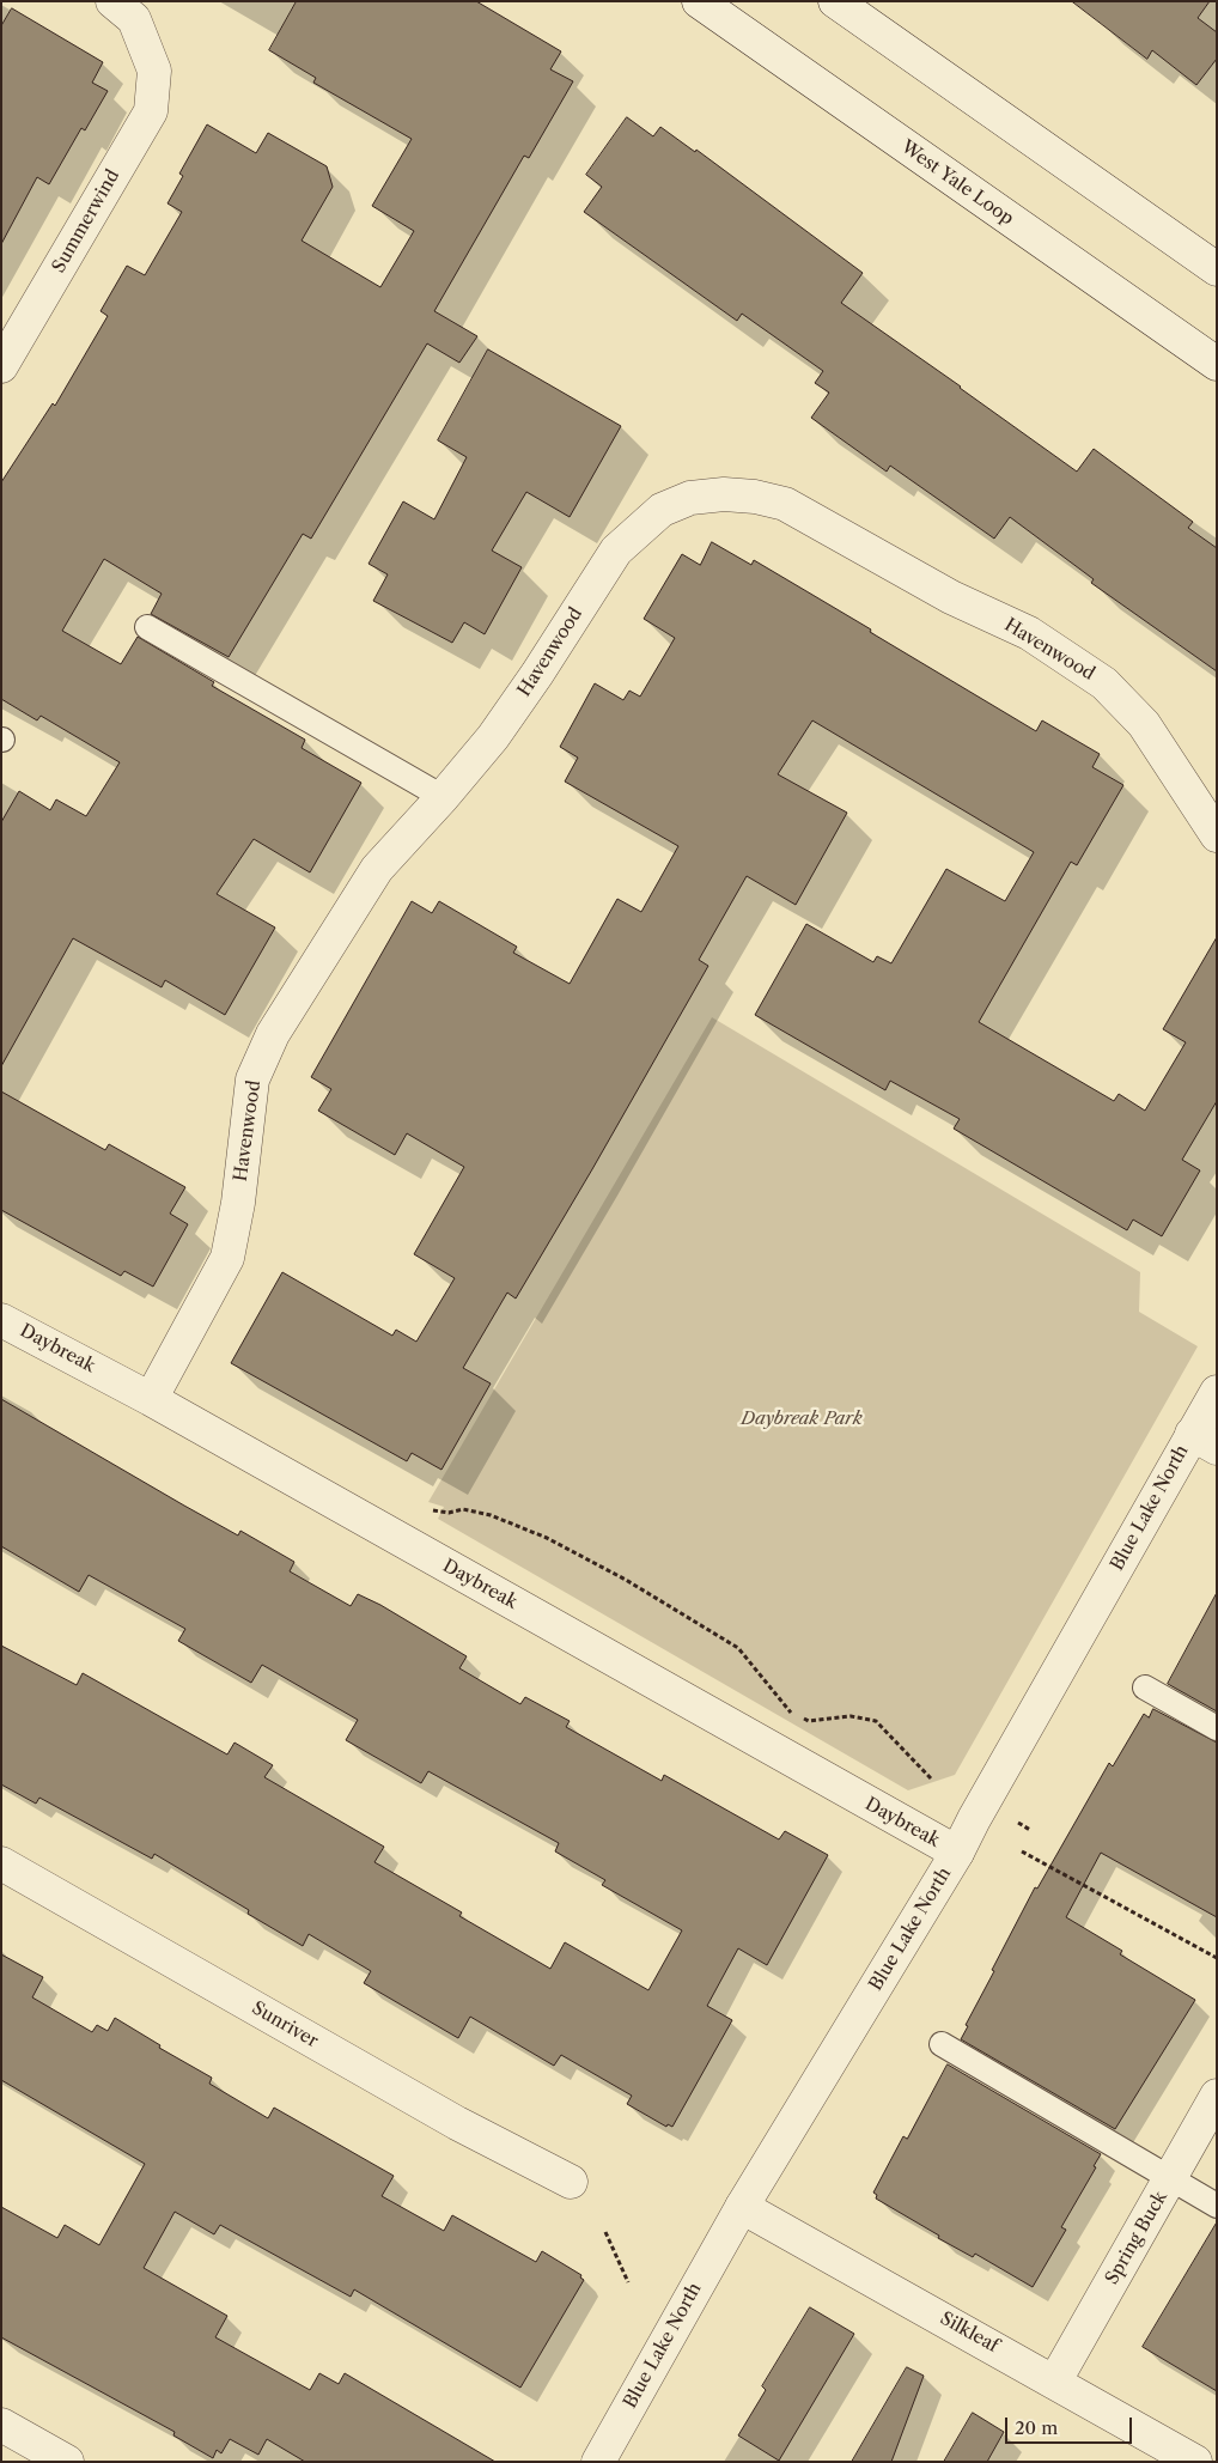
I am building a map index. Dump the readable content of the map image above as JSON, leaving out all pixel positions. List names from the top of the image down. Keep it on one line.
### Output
{"streets":{"street":["West Yale Loop","Summerwind","Havenwood","Daybreak","Blue Lake North","Sunriver","Spring Buck","Silkleaf"]},"crossings":[["Havenwood","Daybreak"],["Daybreak","Blue Lake North"],["Blue Lake North","Silkleaf"],["Spring Buck","Silkleaf"]],"parks":["Daybreak Park"],"scale_bar":"20 m"}
